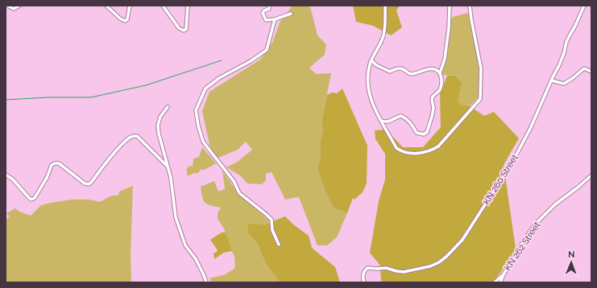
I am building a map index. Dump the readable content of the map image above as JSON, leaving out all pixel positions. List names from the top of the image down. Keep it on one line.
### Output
{"streets":{"street":["KN 260 Street","KN 262 Street"]},"north":"top"}
